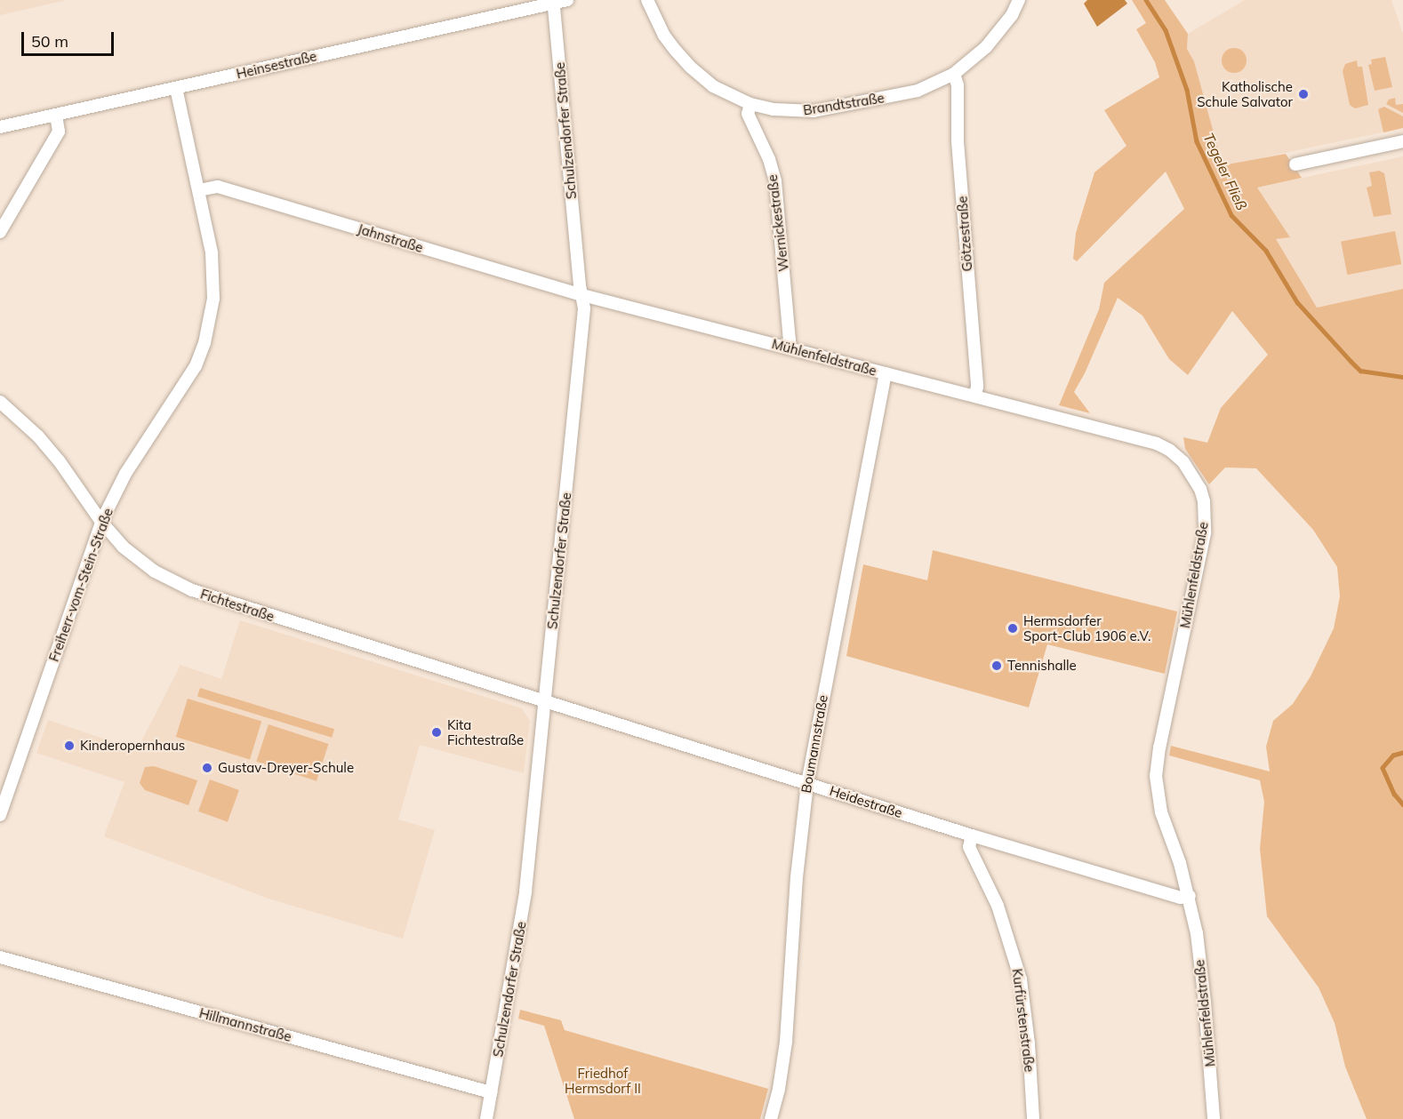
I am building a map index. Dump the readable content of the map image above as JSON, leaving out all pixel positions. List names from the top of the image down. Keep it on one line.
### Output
{"streets":{"street":["Heinsestraße","Brandtstraße","Schulzendorfer Straße","Wernickestraße","Götzestraße","Jahnstraße","Mühlenfeldstraße","Freiherr-vom-Stein-Straße","Fichtestraße","Boumannstraße","Heidestraße","Kurfürstenstraße","Hillmannstraße"]},"crossings":[["Heinsestraße","Schulzendorfer Straße"],["Heinsestraße","Freiherr-vom-Stein-Straße"],["Brandtstraße","Wernickestraße"],["Brandtstraße","Götzestraße"],["Schulzendorfer Straße","Jahnstraße"],["Schulzendorfer Straße","Mühlenfeldstraße"],["Schulzendorfer Straße","Fichtestraße"],["Schulzendorfer Straße","Heidestraße"],["Schulzendorfer Straße","Hillmannstraße"],["Wernickestraße","Mühlenfeldstraße"],["Götzestraße","Mühlenfeldstraße"],["Jahnstraße","Mühlenfeldstraße"],["Jahnstraße","Freiherr-vom-Stein-Straße"],["Mühlenfeldstraße","Boumannstraße"],["Mühlenfeldstraße","Heidestraße"],["Freiherr-vom-Stein-Straße","Fichtestraße"],["Fichtestraße","Heidestraße"],["Boumannstraße","Heidestraße"],["Heidestraße","Kurfürstenstraße"]],"water":["Tegeler Fließ"],"parks":["Friedhof Hermsdorf II"],"places":["Katholische Schule Salvator","Hermsdorfer Sport-Club 1906 e.V.","Tennishalle","Kita Fichtestraße","Kinderopernhaus","Gustav-Dreyer-Schule"],"scale_bar":"50 m"}
